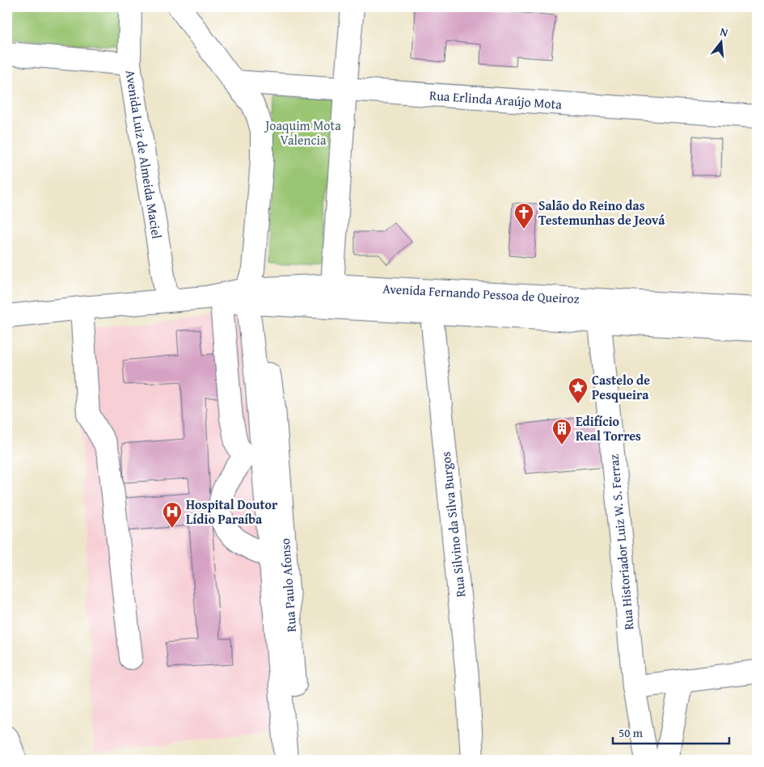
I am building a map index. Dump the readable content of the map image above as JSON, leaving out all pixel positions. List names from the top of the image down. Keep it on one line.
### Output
{"streets":{"street":["Rua Erlinda Araújo Mota","Avenida Luiz de Almeida Maciel","Avenida Fernando Pessoa de Queiroz","Rua Silvino da Silva Burgos","Rua Historiador Luiz W. S. Ferraz","Rua Paulo Afonso"]},"crossings":[["Rua Erlinda Araújo Mota","Rua Paulo Afonso"],["Avenida Luiz de Almeida Maciel","Avenida Fernando Pessoa de Queiroz"],["Avenida Fernando Pessoa de Queiroz","Rua Silvino da Silva Burgos"],["Avenida Fernando Pessoa de Queiroz","Rua Historiador Luiz W. S. Ferraz"],["Avenida Fernando Pessoa de Queiroz","Rua Paulo Afonso"]],"parks":["Joaquim Mota Valencia"],"places":{"church":["Salão do Reino das Testemunhas de Jeová"],"place":["Castelo de Pesqueira"],"building":["Edifício Real Torres"],"hospital":["Hospital Doutor Lídio Paraíba"]},"scale_bar":"50 m","north":"top"}
